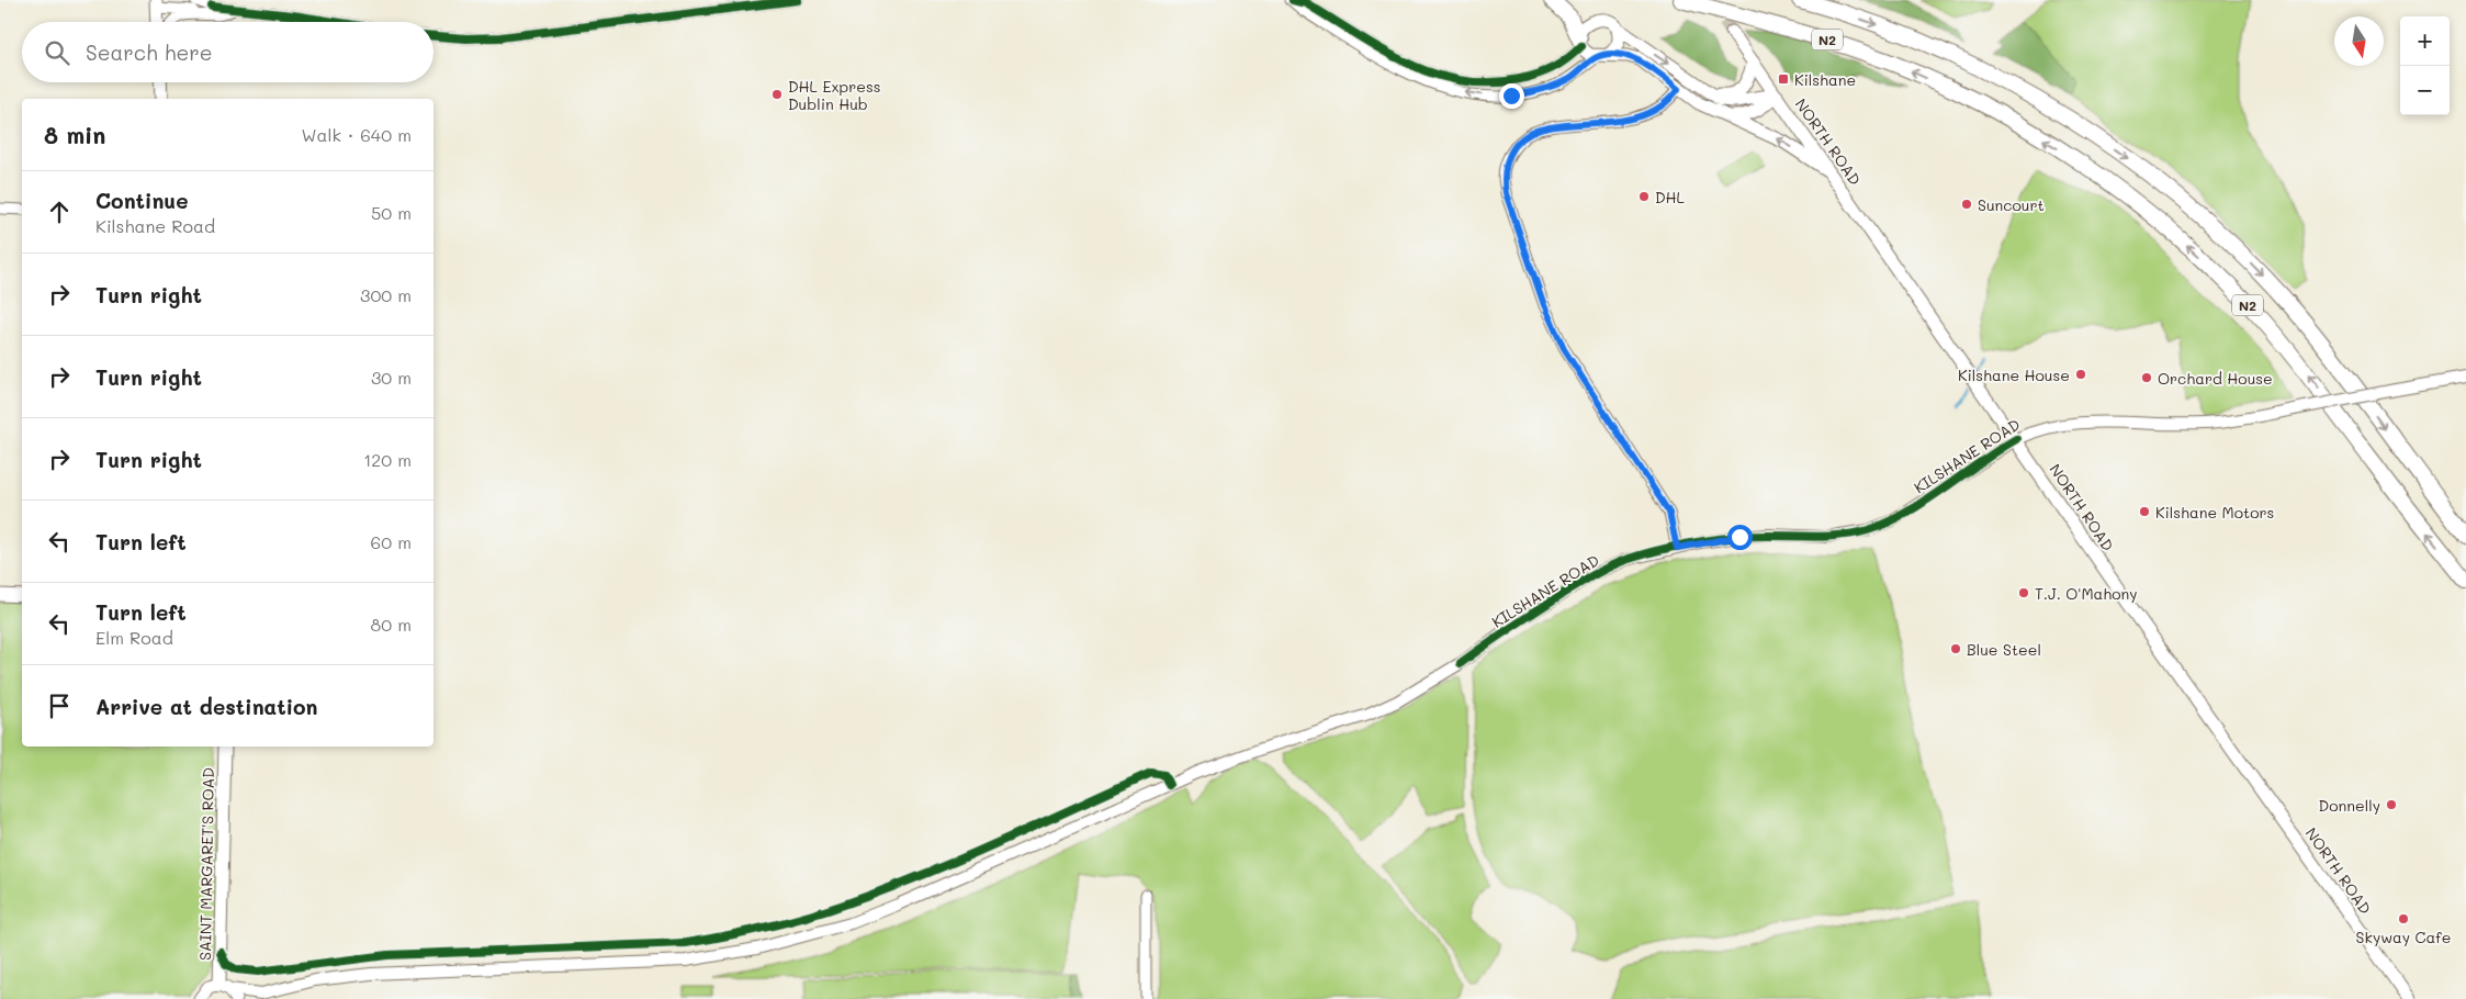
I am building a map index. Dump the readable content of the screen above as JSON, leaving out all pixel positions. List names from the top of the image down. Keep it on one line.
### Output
{"streets":{"highway":["N2"],"main road":["NORTH ROAD","SAINT MARGARET'S ROAD"],"street":["KILSHANE ROAD"]},"crossings":[["NORTH ROAD","KILSHANE ROAD"],["KILSHANE ROAD","SAINT MARGARET'S ROAD"]],"places":{"transit":["Kilshane"],"other":["DHL Express Dublin Hub","DHL","Suncourt","Kilshane House","Orchard House","Kilshane Motors","T.J. O'Mahony","Blue Steel","Donnelly","Skyway Cafe"]},"north":"bottom","page":{"map_buttons":["+","−"],"search":"Search here","heading":["8 min","Walk · 640 m"],"list":[["Continue","Kilshane Road","50 m"],["Turn right","300 m"],["Turn right","30 m"],["Turn right","120 m"],["Turn left","60 m"],["Turn left","Elm Road","80 m"],"Arrive at destination"]}}
